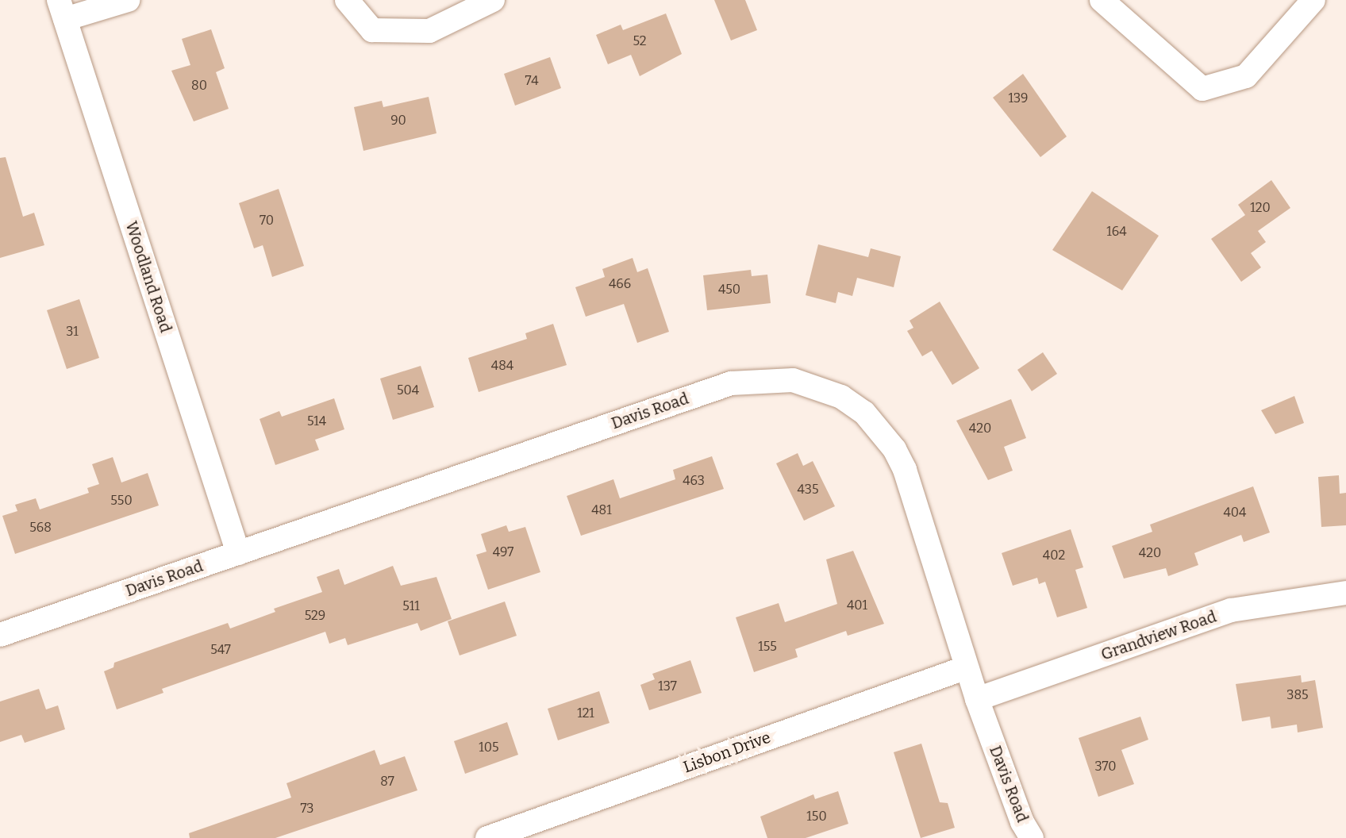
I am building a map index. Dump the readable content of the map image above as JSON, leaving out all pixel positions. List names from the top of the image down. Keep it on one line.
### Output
{"streets":{"street":["Woodland Road","Davis Road","Grandview Road","Lisbon Drive"]},"crossings":[["Woodland Road","Davis Road"],["Davis Road","Grandview Road"],["Davis Road","Lisbon Drive"]],"house_numbers":["52","74","80","139","90","120","70","164","466","450","31","484","504","514","420","463","435","550","481","404","568","497","420","402","401","511","529","155","547","137","385","121","105","370","87","73","150"]}
